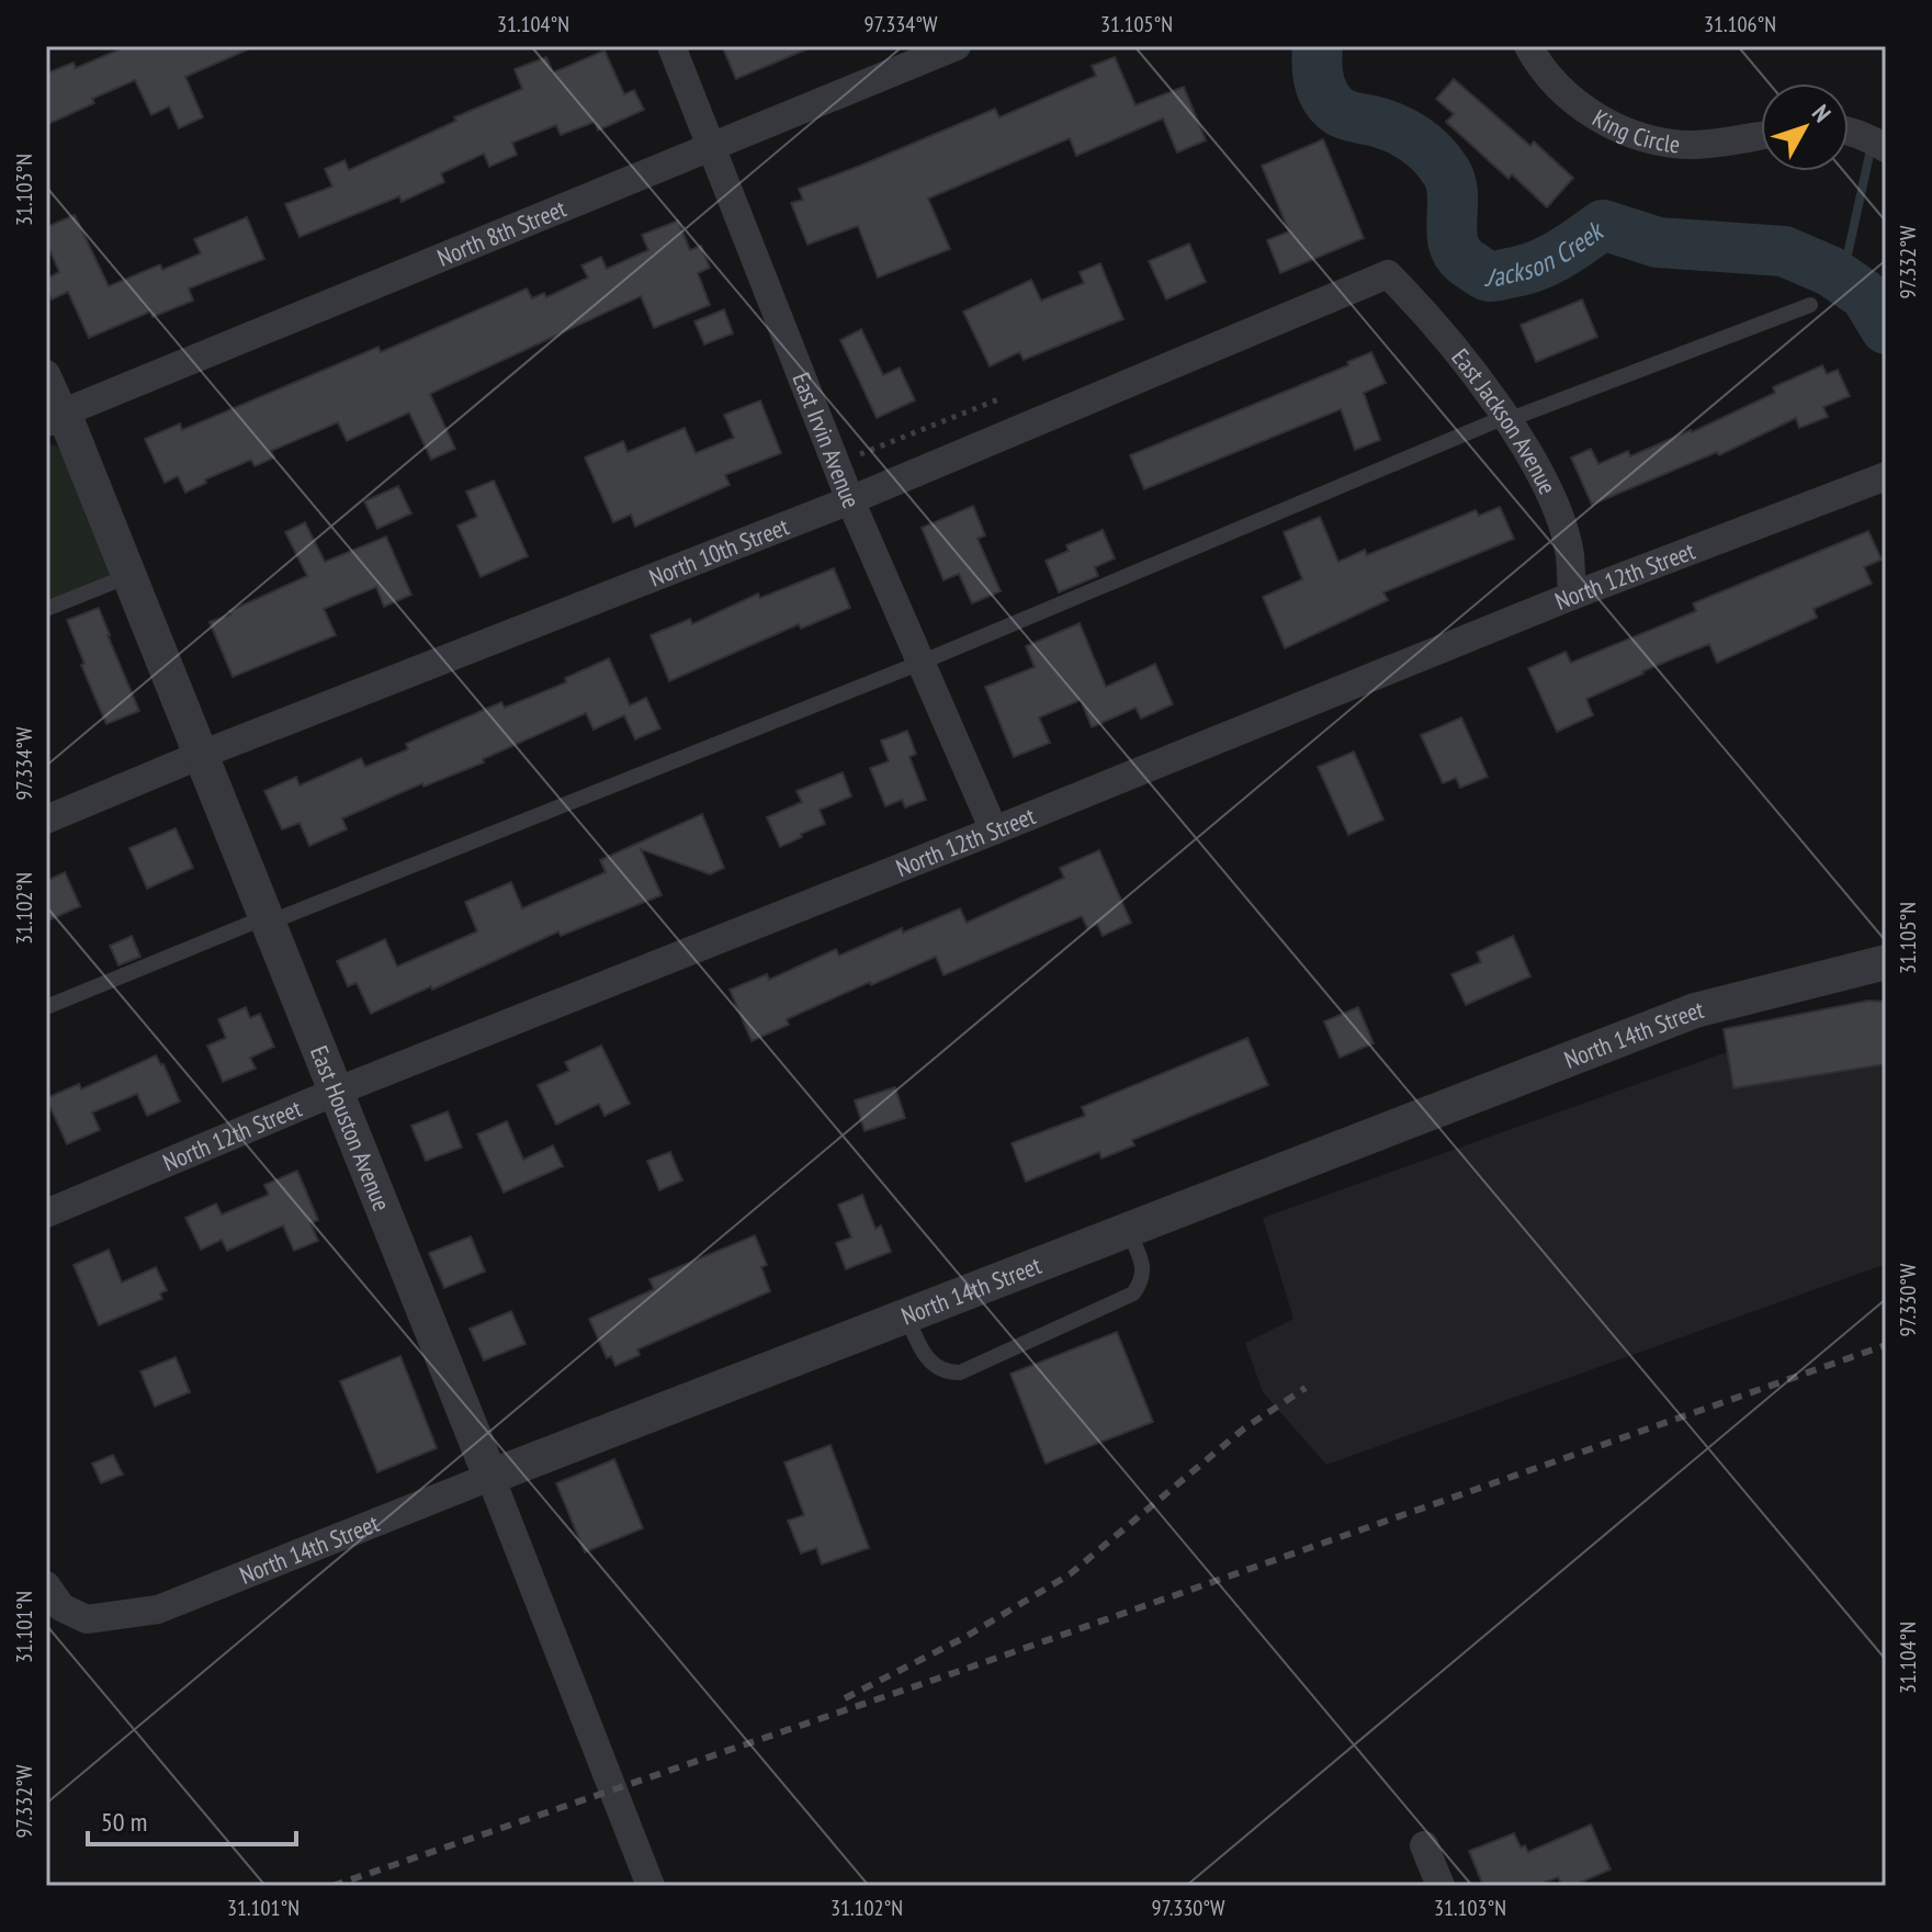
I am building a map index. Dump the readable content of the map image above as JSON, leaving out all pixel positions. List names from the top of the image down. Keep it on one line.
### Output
{"streets":{"street":["King Circle","North 8th Street","East Jackson Avenue","East Irvin Avenue","North 10th Street","North 12th Street","North 14th Street","East Houston Avenue"]},"crossings":[["North 8th Street","East Irvin Avenue"],["North 8th Street","East Houston Avenue"],["East Jackson Avenue","North 10th Street"],["East Jackson Avenue","North 12th Street"],["East Irvin Avenue","North 10th Street"],["East Irvin Avenue","North 12th Street"],["North 10th Street","East Houston Avenue"],["North 12th Street","East Houston Avenue"],["North 14th Street","East Houston Avenue"]],"water":["Jackson Creek"],"scale_bar":"50 m","north":"top right","coordinates":["31.104°N","97.334°W","31.105°N","31.106°N","31.103°N","97.332°W","31.102°N","97.330°W","31.101°N"]}
